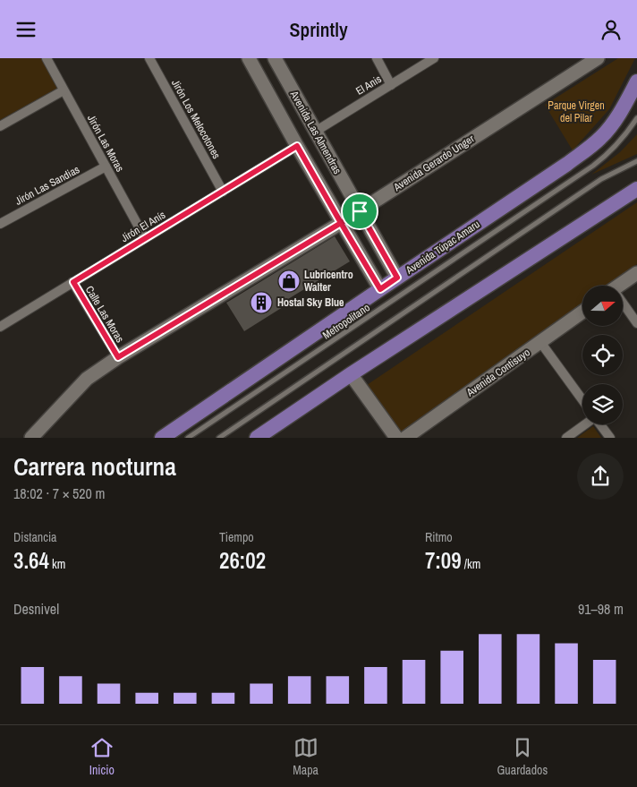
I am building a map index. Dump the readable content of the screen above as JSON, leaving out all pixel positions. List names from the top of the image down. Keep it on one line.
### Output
{"streets":{"main road":["Avenida Túpac Amaru"],"street":["El Anis","Jirón Los Melocotones","Avenida Las Almendras","Jirón Las Moras","Avenida Gerardo Unger","Jirón Las Sandias","Jirón El Anís","Calle Las Moras","Avenida Contisuyo"],"lane":["Metropolitano"]},"crossings":[["El Anis","Avenida Las Almendras"],["Jirón Los Melocotones","Jirón El Anís"],["Avenida Las Almendras","Avenida Gerardo Unger"],["Avenida Las Almendras","Jirón El Anís"],["Avenida Las Almendras","Avenida Túpac Amaru"],["Jirón Las Moras","Jirón Las Sandias"],["Jirón Las Moras","Jirón El Anís"],["Avenida Gerardo Unger","Calle Las Moras"],["Jirón El Anís","Calle Las Moras"]],"parks":["Parque Virgen del Pilar"],"places":{"shop":["Lubricentro Walter"],"building":["Hostal Sky Blue"]},"north":"right","page":{"header":"Sprintly","heading":["Carrera nocturna","18:02 · 7 × 520 m"],"stats":[["Distancia","3.64 km"],["Tiempo","26:02"],["Ritmo","7:09 /km"]],"chart":["Desnivel","91–98 m"],"tabs":["Inicio","Mapa","Guardados"]}}
